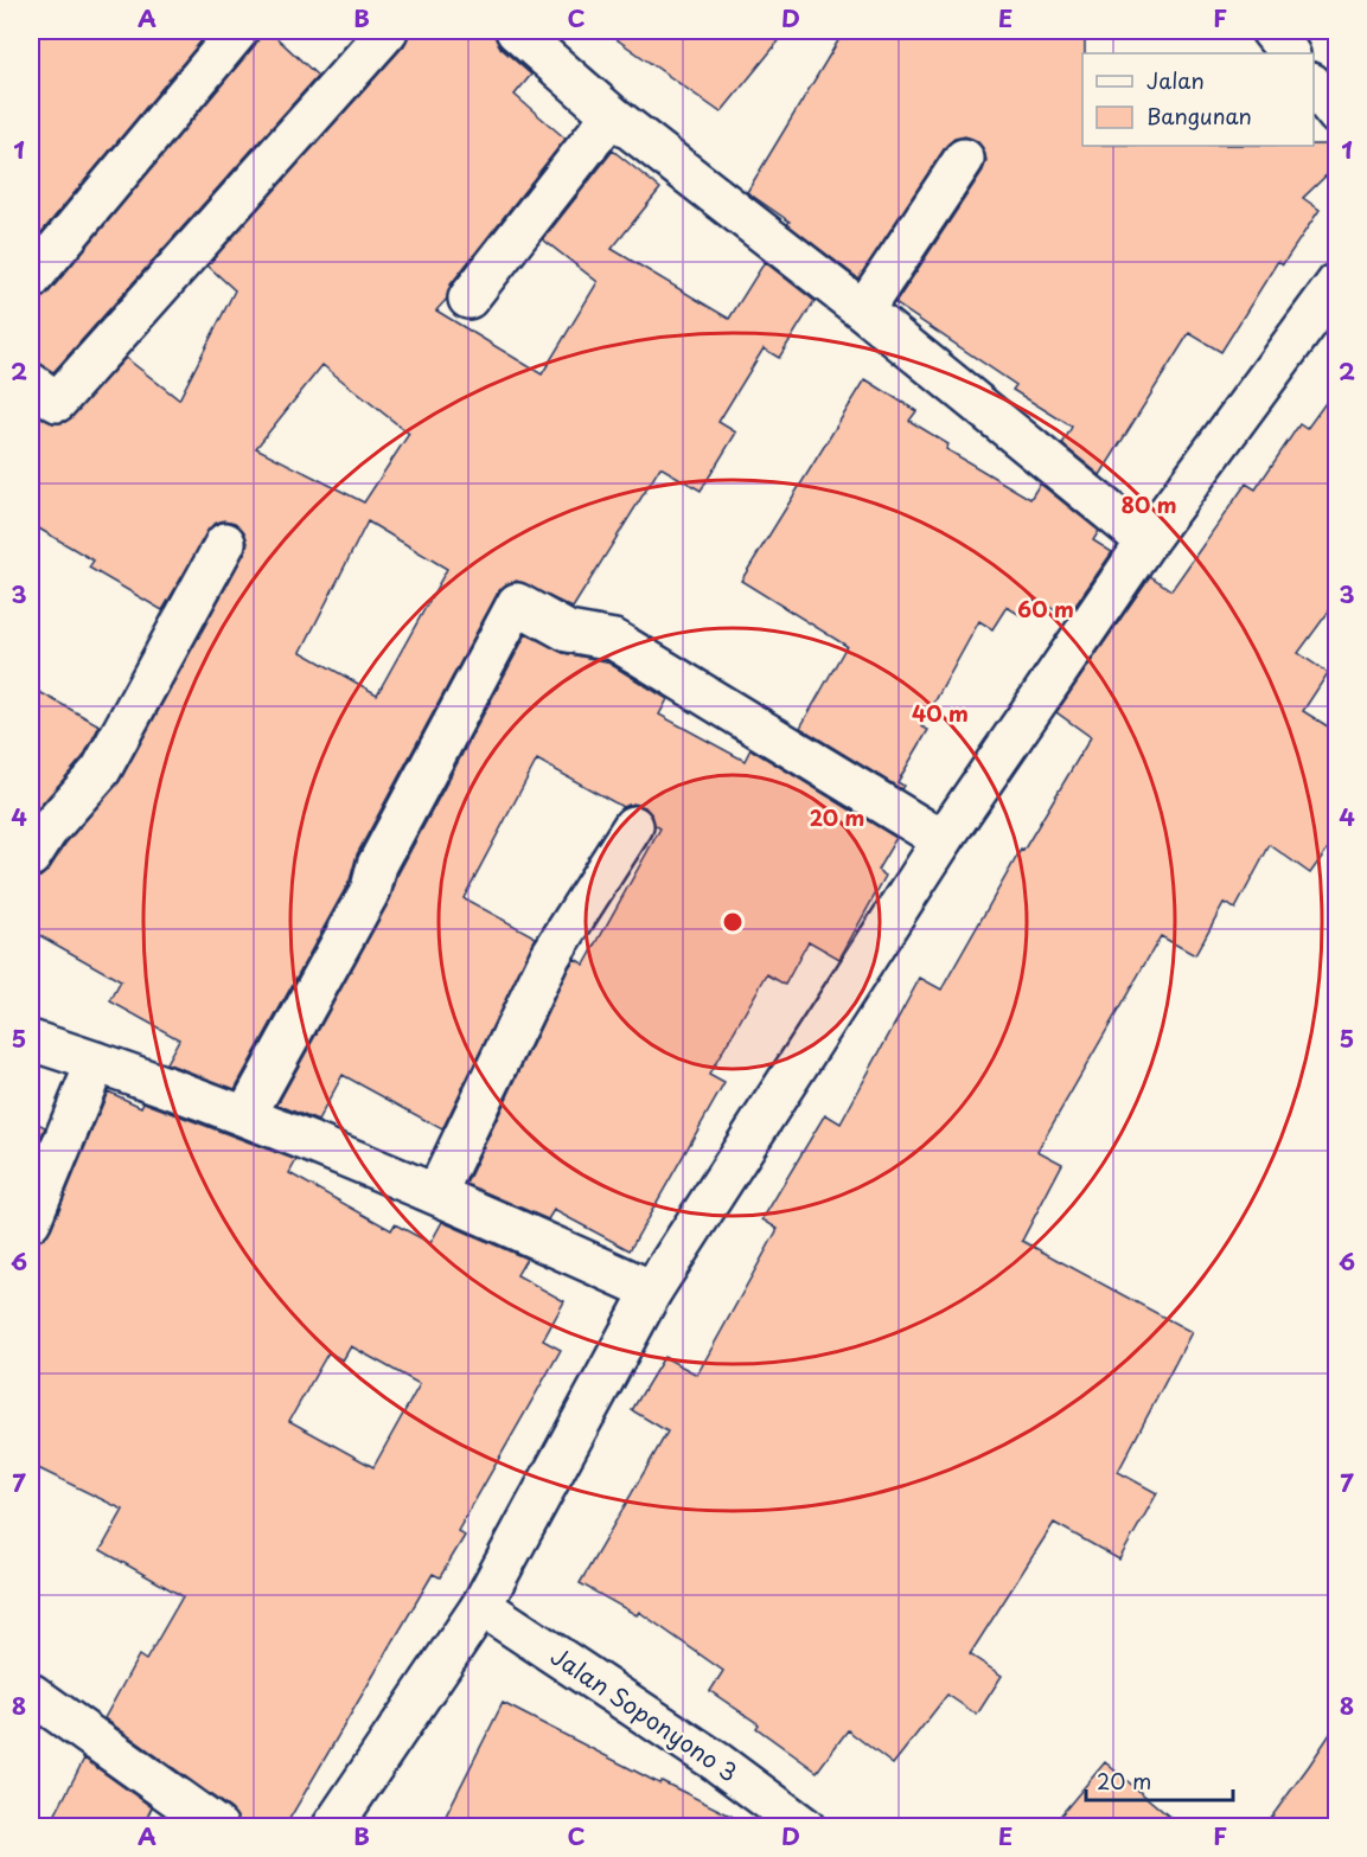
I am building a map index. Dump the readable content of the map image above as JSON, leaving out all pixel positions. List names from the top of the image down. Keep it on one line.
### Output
{"streets":{"street":["Jalan Soponyono 3"]},"legend":["Jalan","Bangunan"],"scale_bar":"20 m","grid":{"columns":["A","B","C","D","E","F"],"rows":["1","2","3","4","5","6","7","8"]},"rings":["80 m","60 m","40 m","20 m"]}
